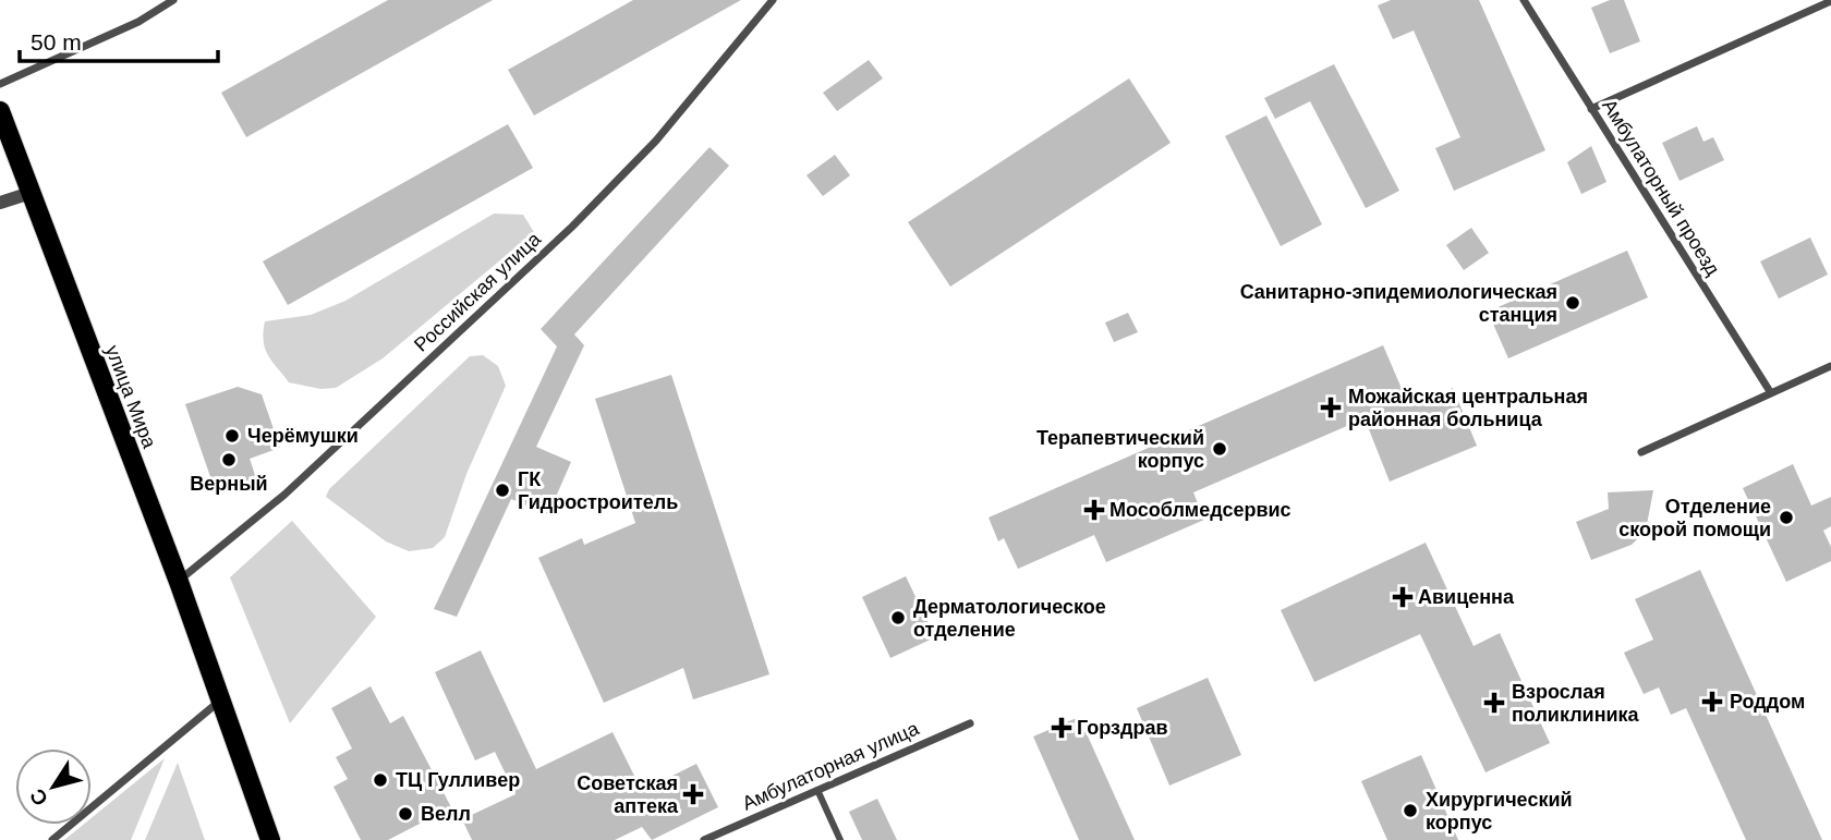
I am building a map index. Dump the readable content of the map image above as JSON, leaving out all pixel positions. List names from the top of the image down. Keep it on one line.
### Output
{"streets":{"main road":["улица Мира"],"street":["Амбулаторный проезд","Российская улица","Амбулаторная улица"]},"crossings":[["Российская улица","улица Мира"]],"places":{"other":["Санитарно-эпидемиологическая станция","Черёмушки","Терапевтический корпус","Верный","ГК Гидростроитель","Отделение скорой помощи","Дерматологическое отделение","ТЦ Гулливер","Хирургический корпус","Велл"],"health":["Можайская центральная районная больница","Мособлмедсервис","Авиценна","Роддом","Взрослая поликлиника","Горздрав","Советская аптека"]},"scale_bar":"50 m","north":"bottom left"}
